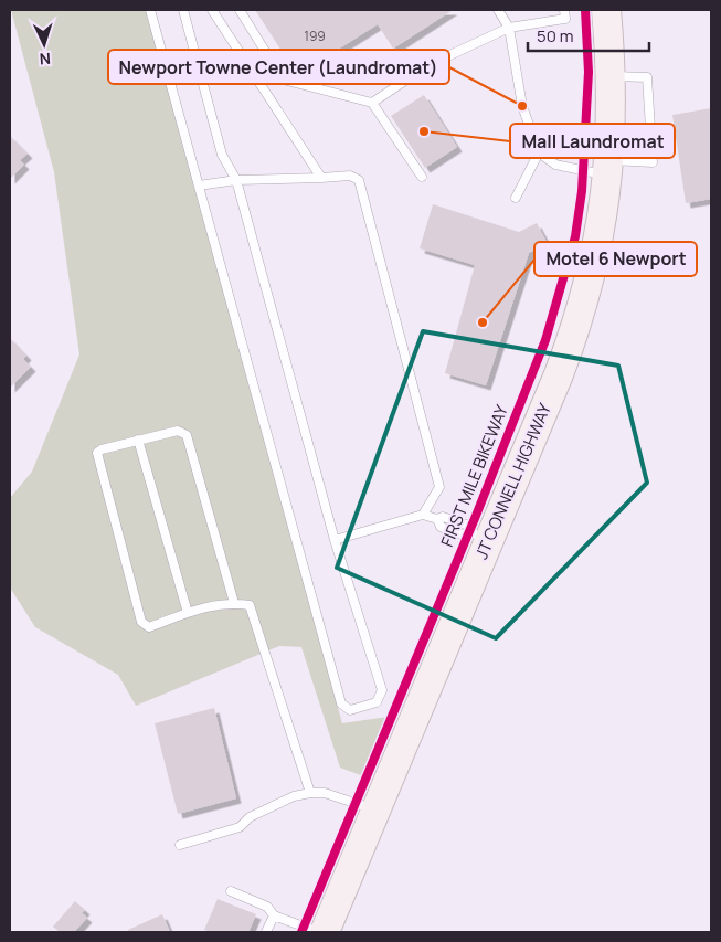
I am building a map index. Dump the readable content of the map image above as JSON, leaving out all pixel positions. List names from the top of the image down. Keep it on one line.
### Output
{"streets":{"highway":["JT CONNELL HIGHWAY"],"cycle path":["FIRST MILE BIKEWAY"]},"places":["Newport Towne Center (Laundromat)","Mall Laundromat","Motel 6 Newport"],"house_numbers":["199"],"scale_bar":"50 m","north":"bottom"}
